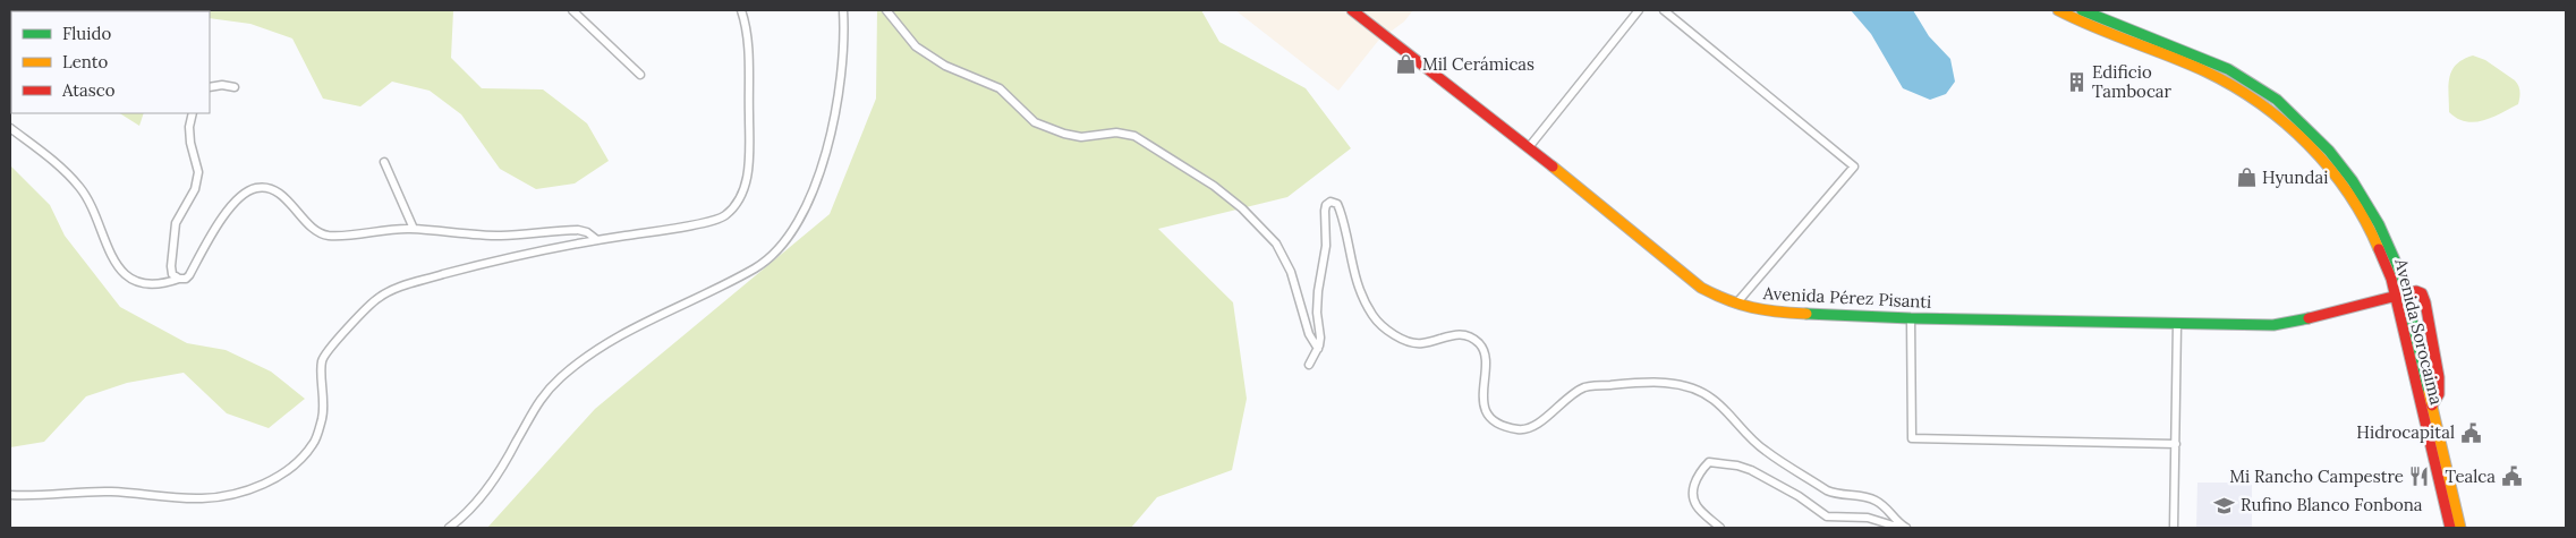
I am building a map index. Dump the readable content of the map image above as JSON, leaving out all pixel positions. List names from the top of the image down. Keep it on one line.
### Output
{"streets":{"main road":["Avenida Pérez Pisanti","Avenida Sorocaima"]},"crossings":[["Avenida Pérez Pisanti","Avenida Sorocaima"]],"places":{"shop":["Mil Cerámicas","Hyundai"],"building":["Edificio Tambocar"],"public building":["Hidrocapital","Tealca"],"restaurant":["Mi Rancho Campestre"],"school or university":["Rufino Blanco Fonbona"]},"legend":["Fluido","Lento","Atasco"]}
